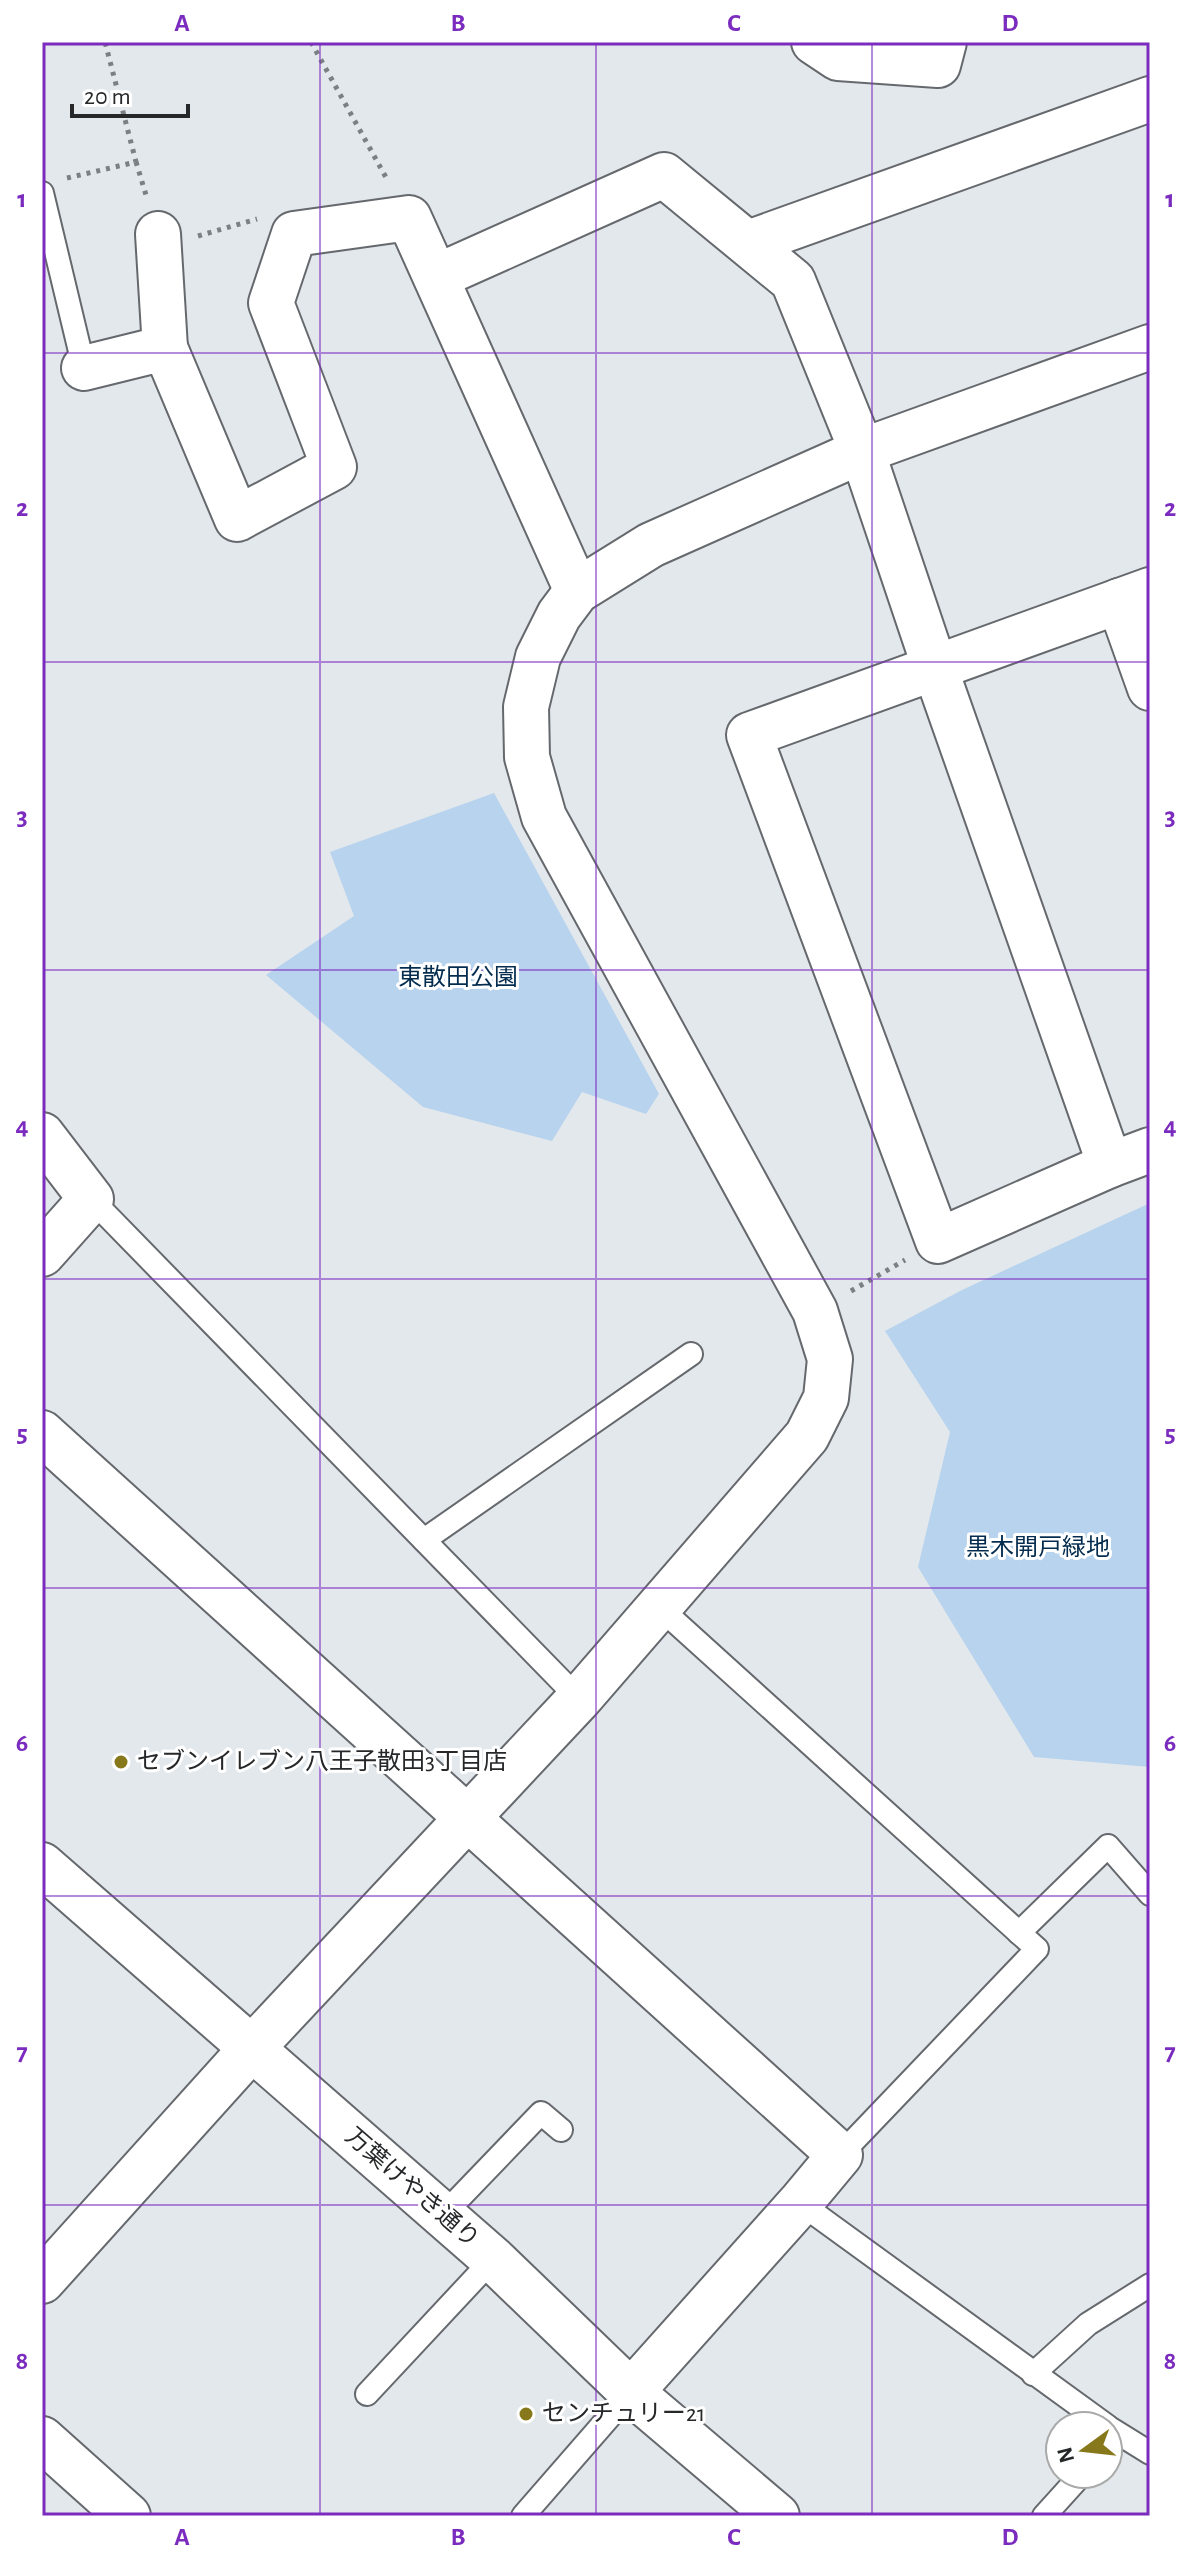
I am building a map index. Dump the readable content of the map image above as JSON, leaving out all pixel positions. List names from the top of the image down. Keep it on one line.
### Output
{"streets":{"street":["万葉けやき通り"]},"parks":["東散田公園","黒木開戸緑地"],"places":["セブンイレブン八王子散田3丁目店","センチュリー21"],"scale_bar":"20 m","north":"left","grid":{"columns":["A","B","C","D"],"rows":["1","2","3","4","5","6","7","8"]}}
